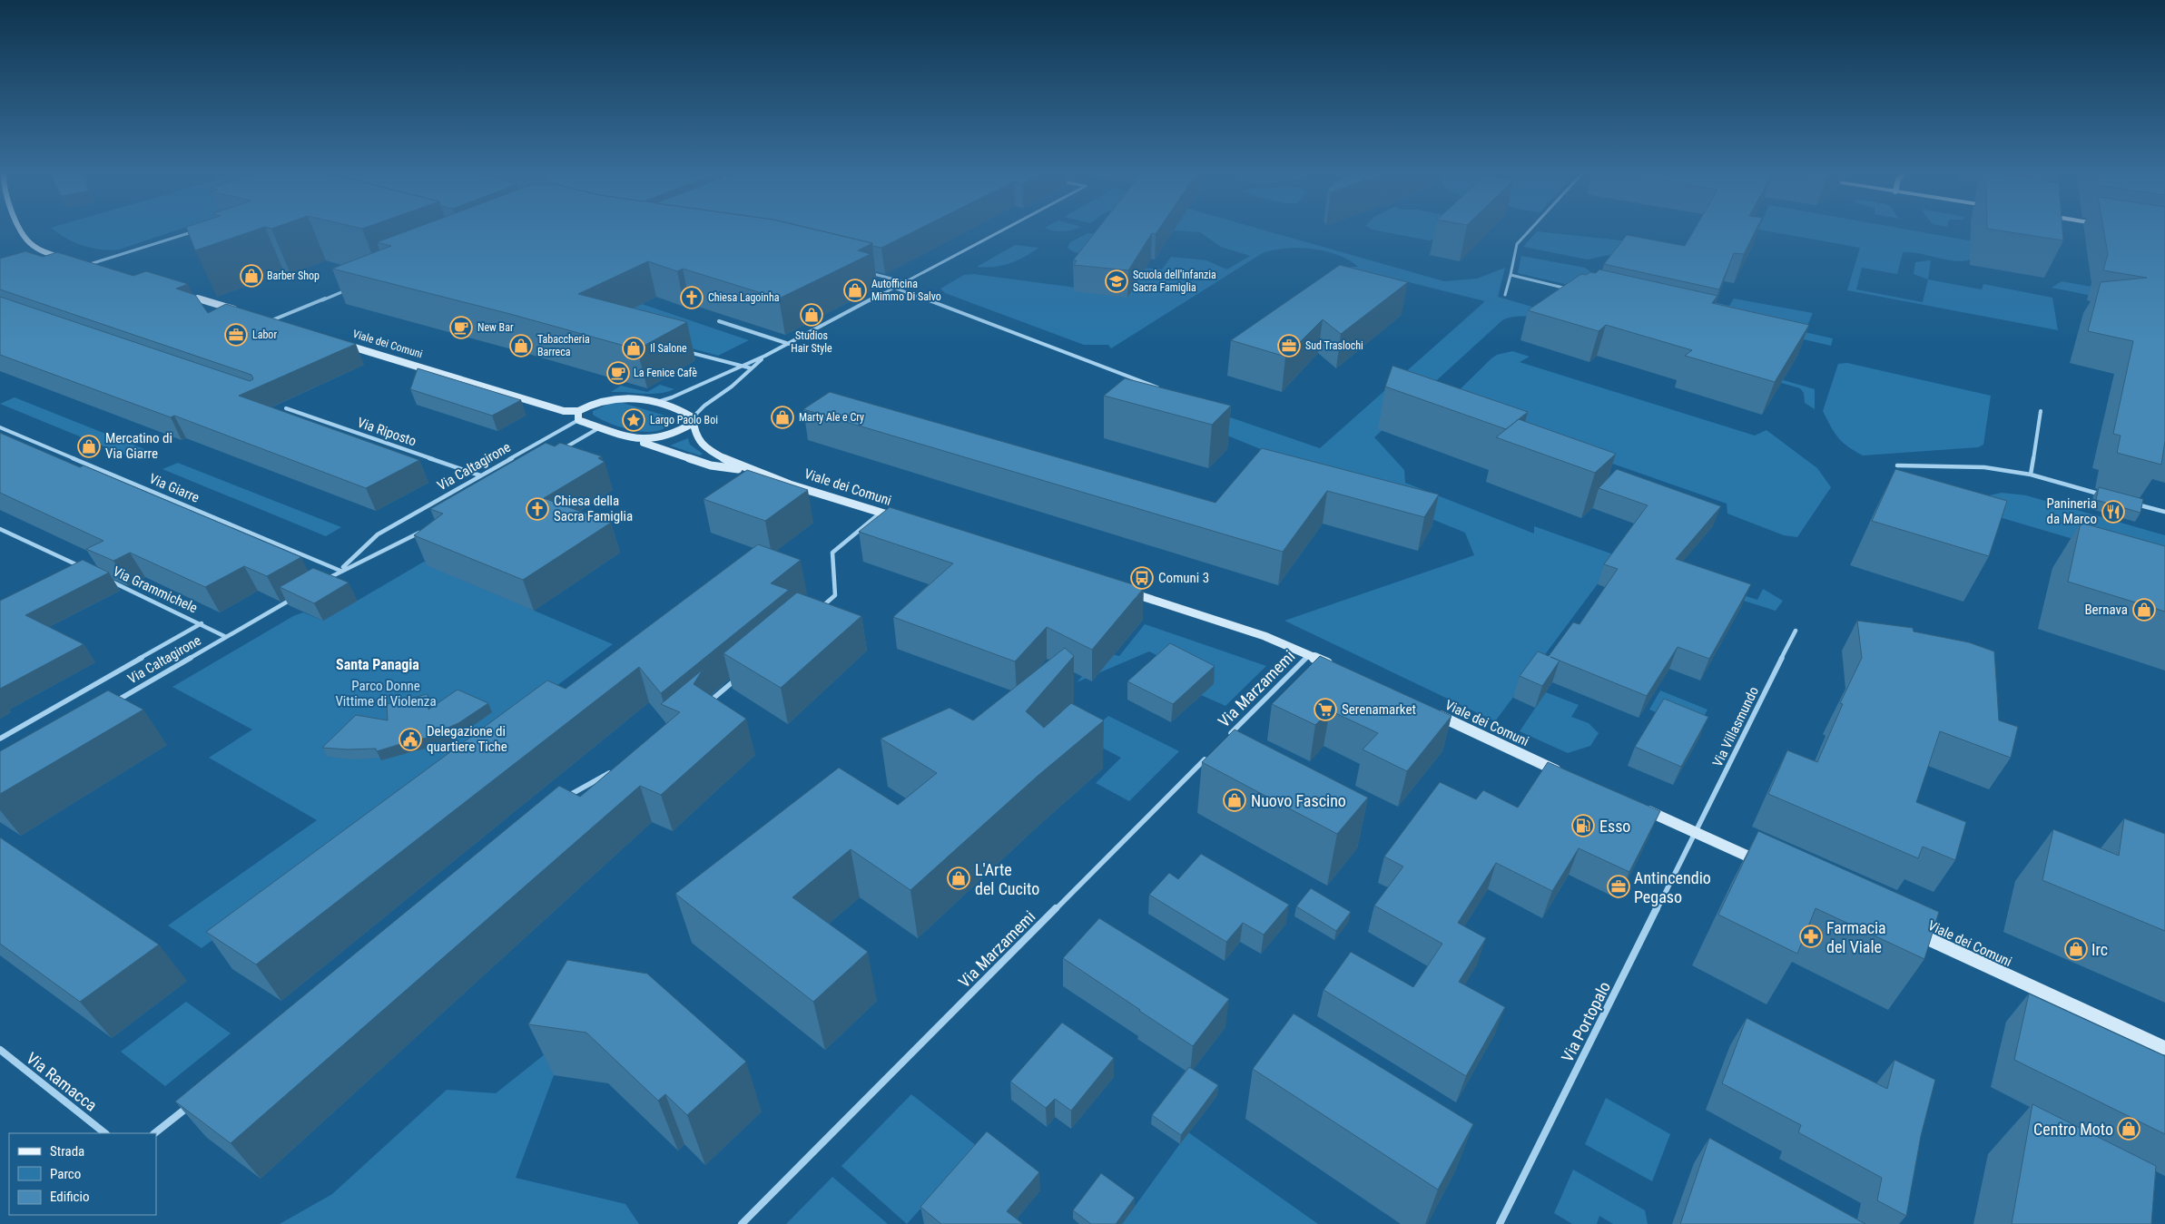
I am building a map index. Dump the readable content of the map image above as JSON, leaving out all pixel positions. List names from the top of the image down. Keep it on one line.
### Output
{"streets":{"street":["Viale dei Comuni","Via Riposto","Via Caltagirone","Via Giarre","Via Grammichele","Via Marzamemi","Via Villasmundo","Via Portopalo","Via Ramacca"]},"crossings":[["Via Riposto","Via Caltagirone"],["Via Caltagirone","Via Giarre"],["Via Caltagirone","Via Grammichele"],["Via Villasmundo","Via Portopalo"]],"districts":["Santa Panagia"],"parks":["Parco Donne Vittime di Violenza"],"places":{"shop":["Barber Shop","Autofficina Mimmo Di Salvo","Studios Hair Style","Tabaccheria Barreca","Il Salone","Marty Ale e Cry","Mercatino di Via Giarre","Bernava","Nuovo Fascino","L'Arte del Cucito","Irc","Centro Moto"],"school or university":["Scuola dell'infanzia Sacra Famiglia"],"church":["Chiesa Lagoinha","Chiesa della Sacra Famiglia"],"cafe":["New Bar","La Fenice Cafè"],"office":["Labor","Sud Traslochi","Antincendio Pegaso"],"place":["Largo Paolo Boi"],"restaurant":["Panineria da Marco"],"bus stop":["Comuni 3"],"supermarket":["Serenamarket"],"public building":["Delegazione di quartiere Tiche"],"fuel station":["Esso"],"pharmacy":["Farmacia del Viale"]},"legend":["Strada","Parco","Edificio"]}
